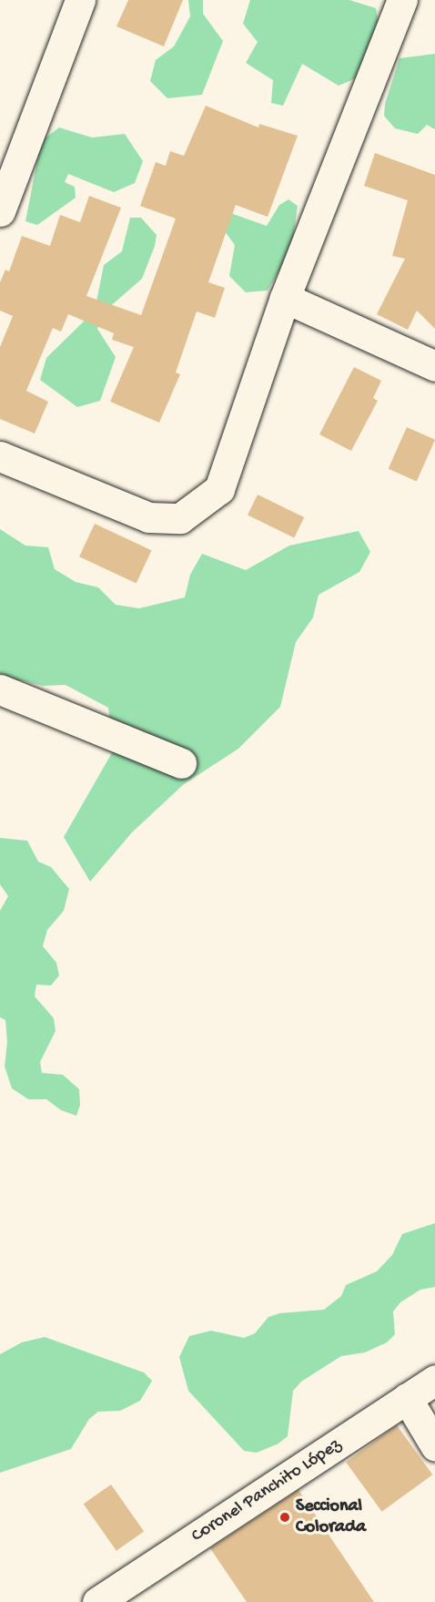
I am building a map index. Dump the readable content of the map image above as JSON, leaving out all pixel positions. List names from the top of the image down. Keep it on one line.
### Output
{"streets":{"street":["Coronel Panchito López"]},"places":["Seccional Colorada"]}
